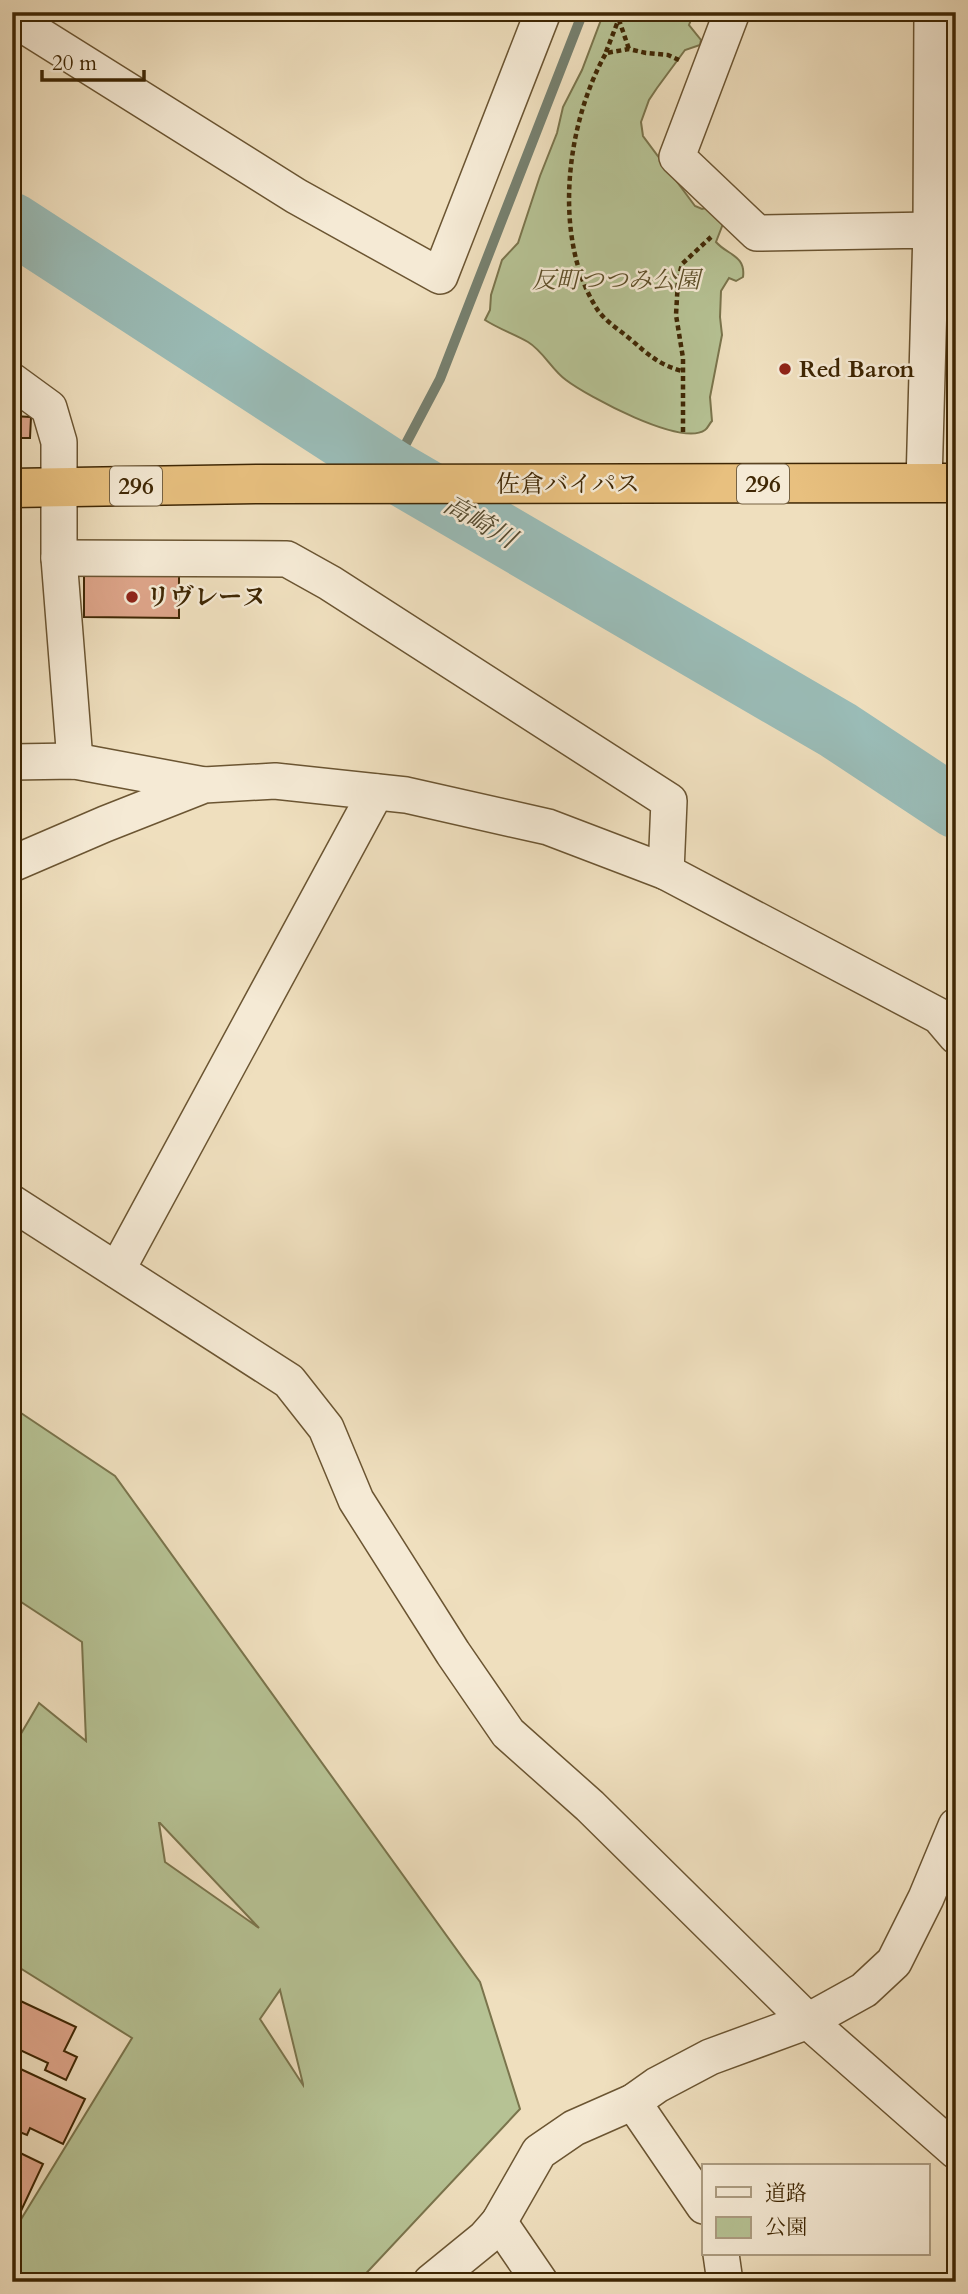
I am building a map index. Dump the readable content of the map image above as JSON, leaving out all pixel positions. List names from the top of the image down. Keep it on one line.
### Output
{"streets":{"highway":["佐倉バイパス","296"]},"water":["高崎川"],"parks":["反町つつみ公園"],"places":["Red Baron","リヴレーヌ"],"legend":["道路","公園"],"scale_bar":"20 m"}
